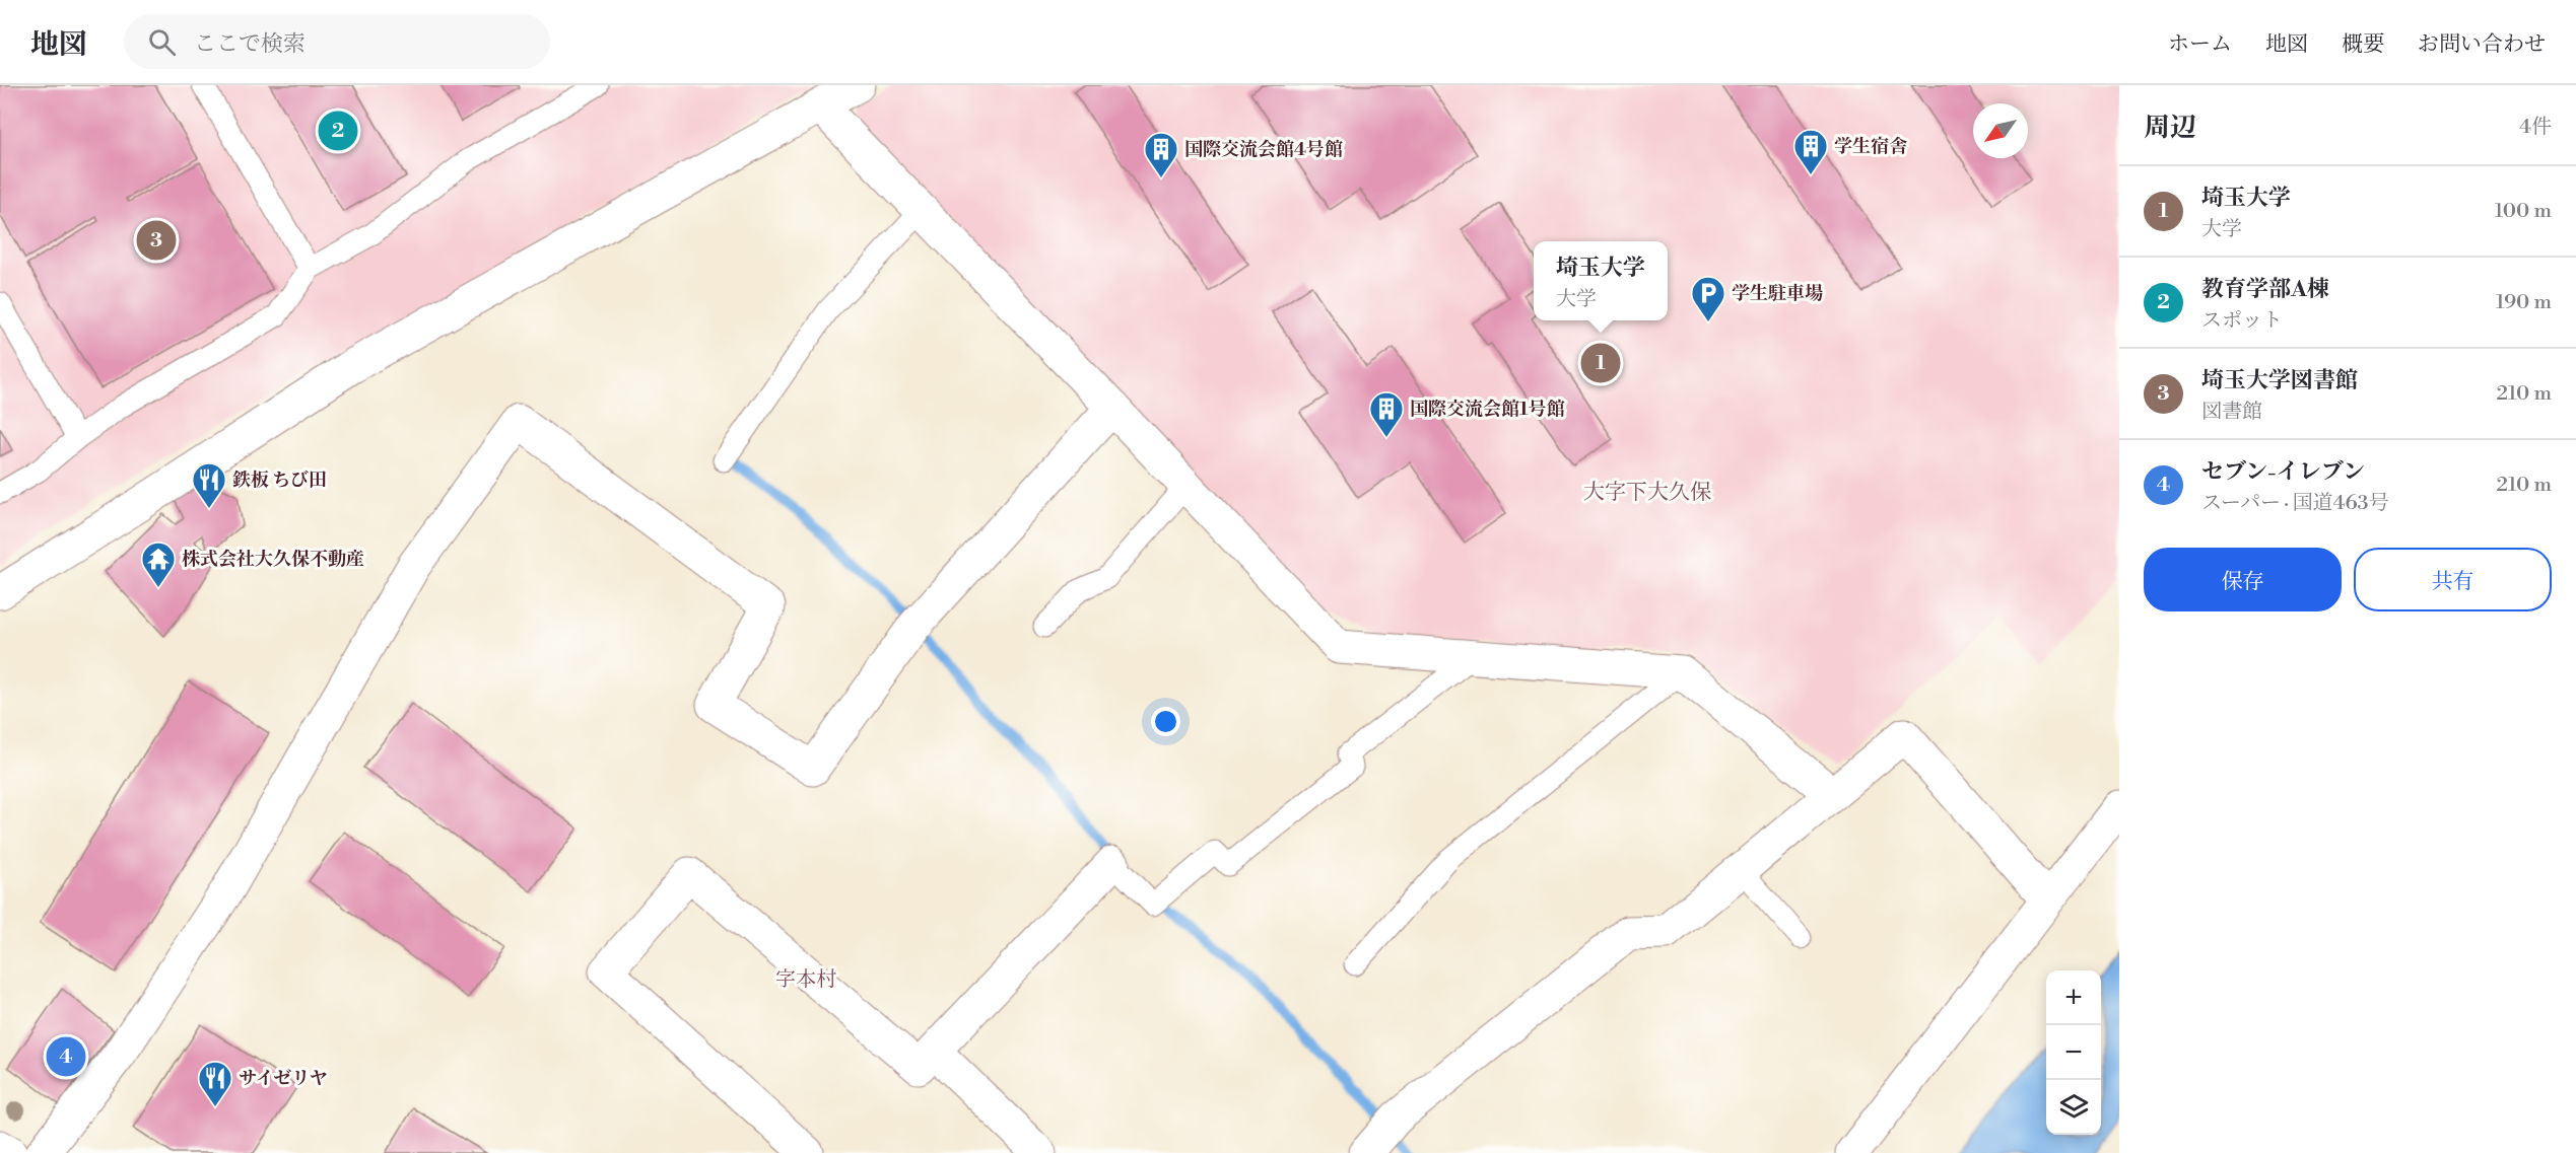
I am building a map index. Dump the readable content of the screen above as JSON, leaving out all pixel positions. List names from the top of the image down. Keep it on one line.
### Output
{"districts":["大字下大久保","字本村"],"places":{"building":["学生宿舎","国際交流会館4号館","国際交流会館1号館"],"parking":["学生駐車場"],"restaurant":["鉄板 ちび田","サイゼリヤ"],"temple":["株式会社大久保不動産"]},"north":"bottom left","page":{"header":"地図","search":"ここで検索","nav":["ホーム","地図","概要","お問い合わせ"],"heading":["周辺","4件"],"pins":["2","3","1","4"],"list":[{"mark":"1","name":"埼玉大学","note":"大学","value":"100 m"},{"mark":"2","name":"教育学部A棟","note":"スポット","value":"190 m"},{"mark":"3","name":"埼玉大学図書館","note":"図書館","value":"210 m"},{"mark":"4","name":"セブン-イレブン","note":"スーパー · 国道463号","value":"210 m"}],"popup":["埼玉大学","大学"],"buttons":["保存","共有"],"map_buttons":["+","−"]}}
